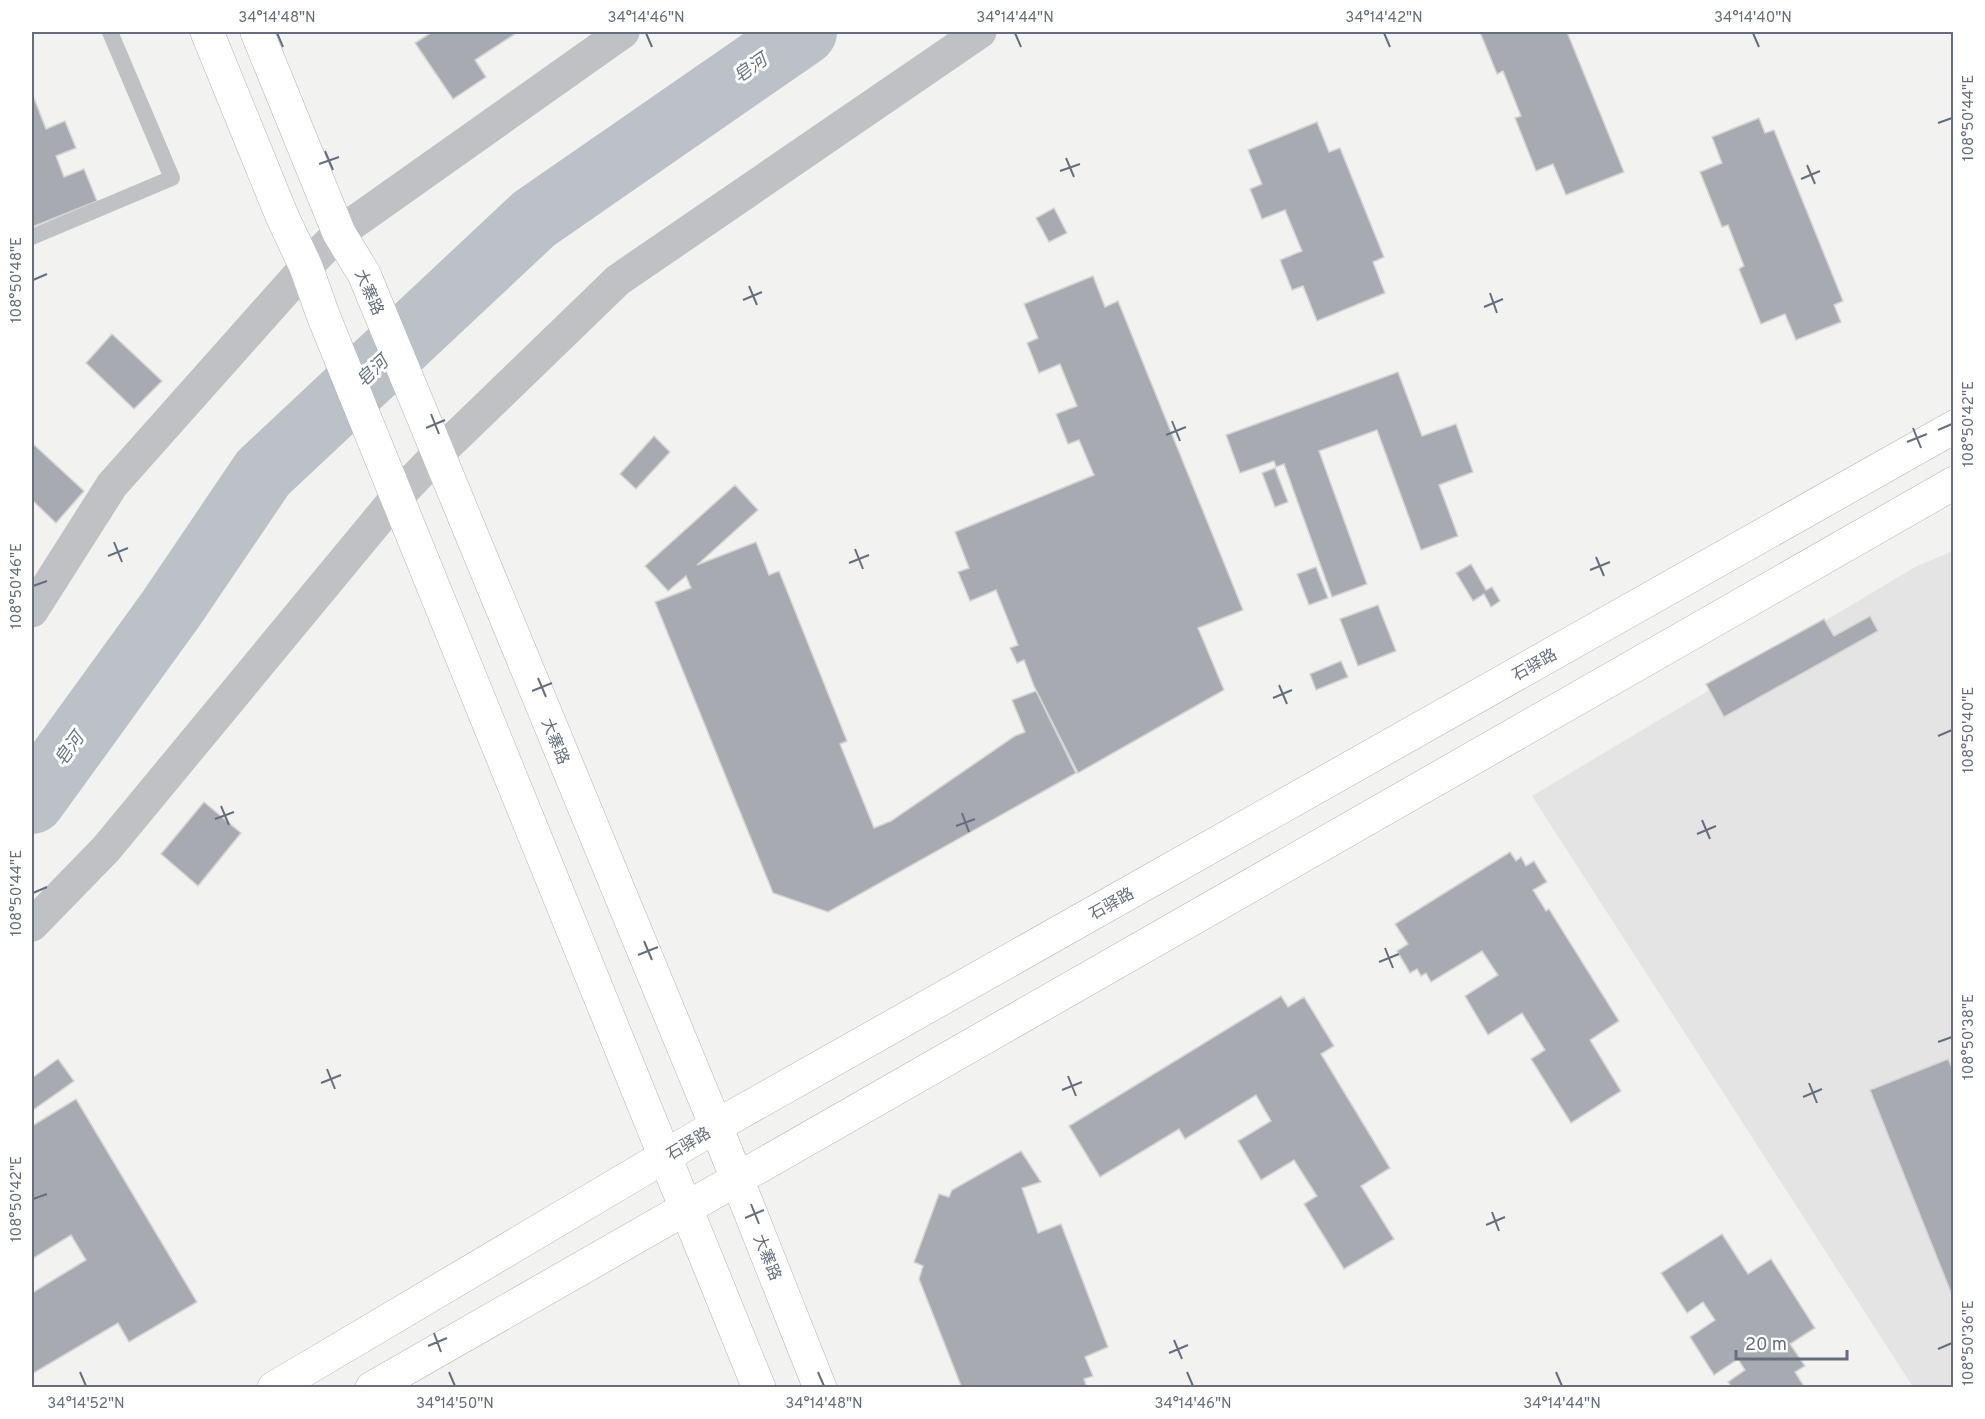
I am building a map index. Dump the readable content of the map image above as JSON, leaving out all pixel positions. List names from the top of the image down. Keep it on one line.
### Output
{"streets":{"street":["大寨路","石驿路"]},"crossings":[["大寨路","石驿路"]],"water":["皂河"],"scale_bar":"20 m","coordinates":["34°14'48\"N","34°14'46\"N","34°14'44\"N","34°14'42\"N","34°14'40\"N","108°50'44\"E","108°50'48\"E","108°50'42\"E","108°50'46\"E","108°50'40\"E","108°50'38\"E","108°50'36\"E","34°14'52\"N","34°14'50\"N"]}
